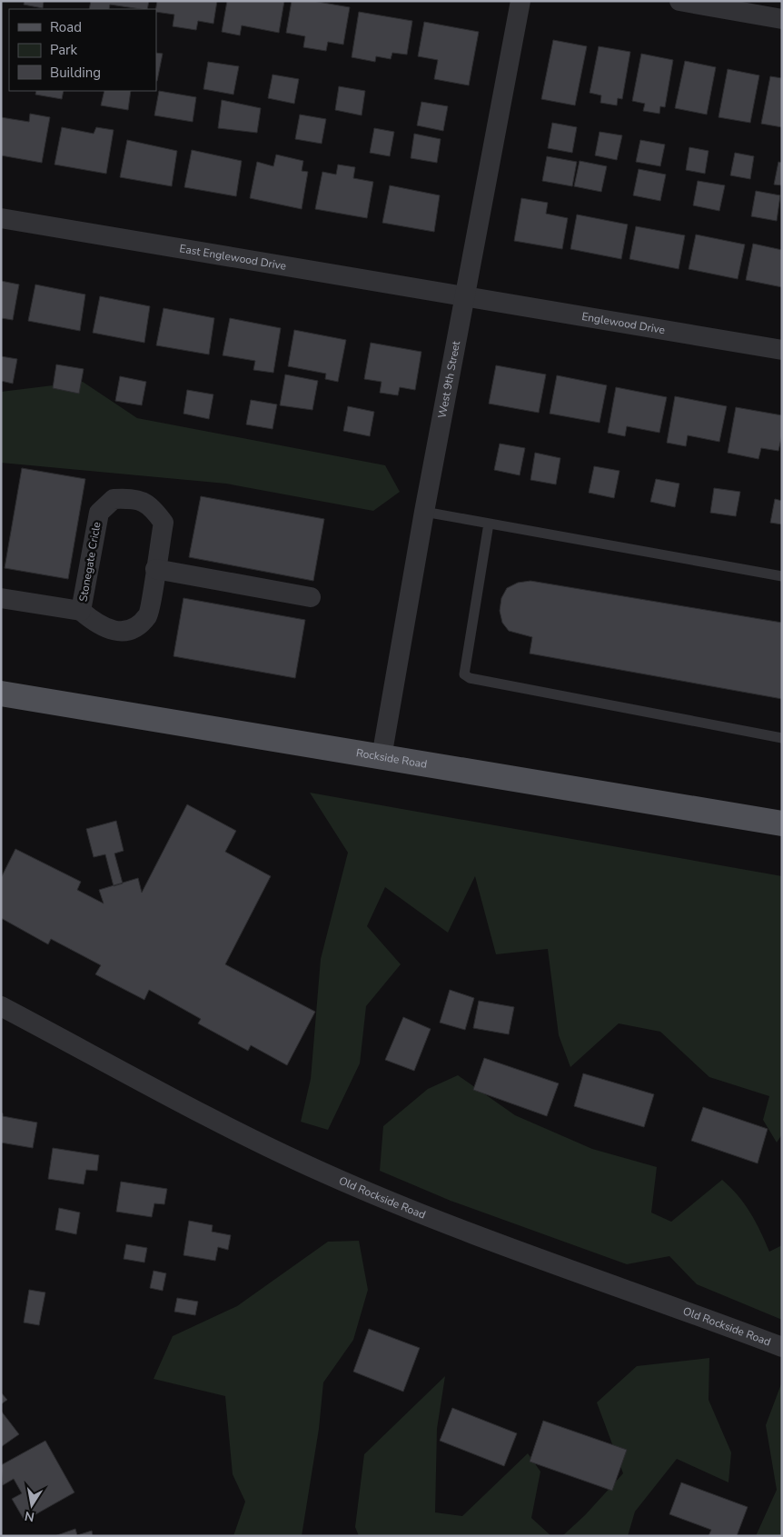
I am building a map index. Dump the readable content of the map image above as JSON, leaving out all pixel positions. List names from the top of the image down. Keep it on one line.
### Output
{"streets":{"main road":["Rockside Road"],"street":["East Englewood Drive","Englewood Drive","West 9th Street","Stonegate Cricle","Old Rockside Road"]},"crossings":[["East Englewood Drive","Englewood Drive"],["East Englewood Drive","West 9th Street"],["Englewood Drive","West 9th Street"],["West 9th Street","Rockside Road"]],"legend":["Road","Park","Building"],"north":"bottom"}
